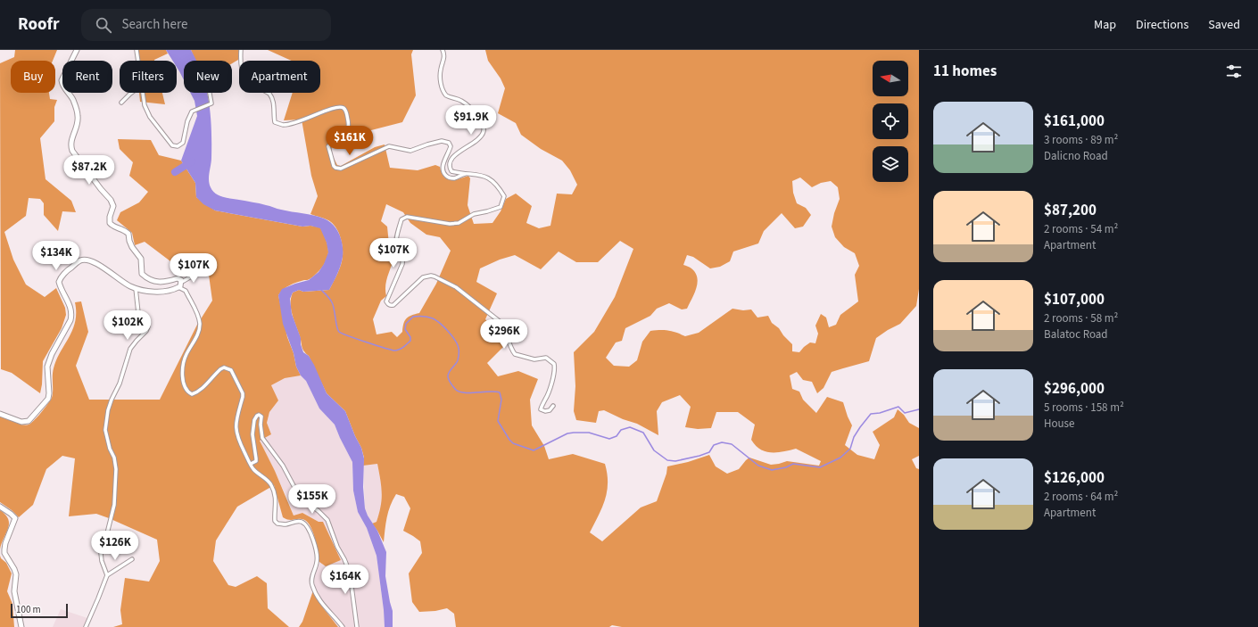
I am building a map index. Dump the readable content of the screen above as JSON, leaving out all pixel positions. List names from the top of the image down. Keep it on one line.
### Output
{"scale_bar":"100 m","north":"left","page":{"header":"Roofr","search":"Search here","nav":["Map","Directions","Saved"],"heading":"11 homes","chip":["Buy","Rent","Filters","New","Apartment"],"list":[{"name":"$161,000","note":"3 rooms · 89 m² · Dalicno Road"},{"name":"$87,200","note":"2 rooms · 54 m² · Apartment"},{"name":"$107,000","note":"2 rooms · 58 m² · Balatoc Road"},{"name":"$296,000","note":"5 rooms · 158 m² · House"},{"name":"$126,000","note":"2 rooms · 64 m² · Apartment"}],"price":["$91.9K","$161K","$87.2K","$107K","$134K","$107K","$102K","$296K","$155K","$126K","$164K"],"scale":"100 m"}}
